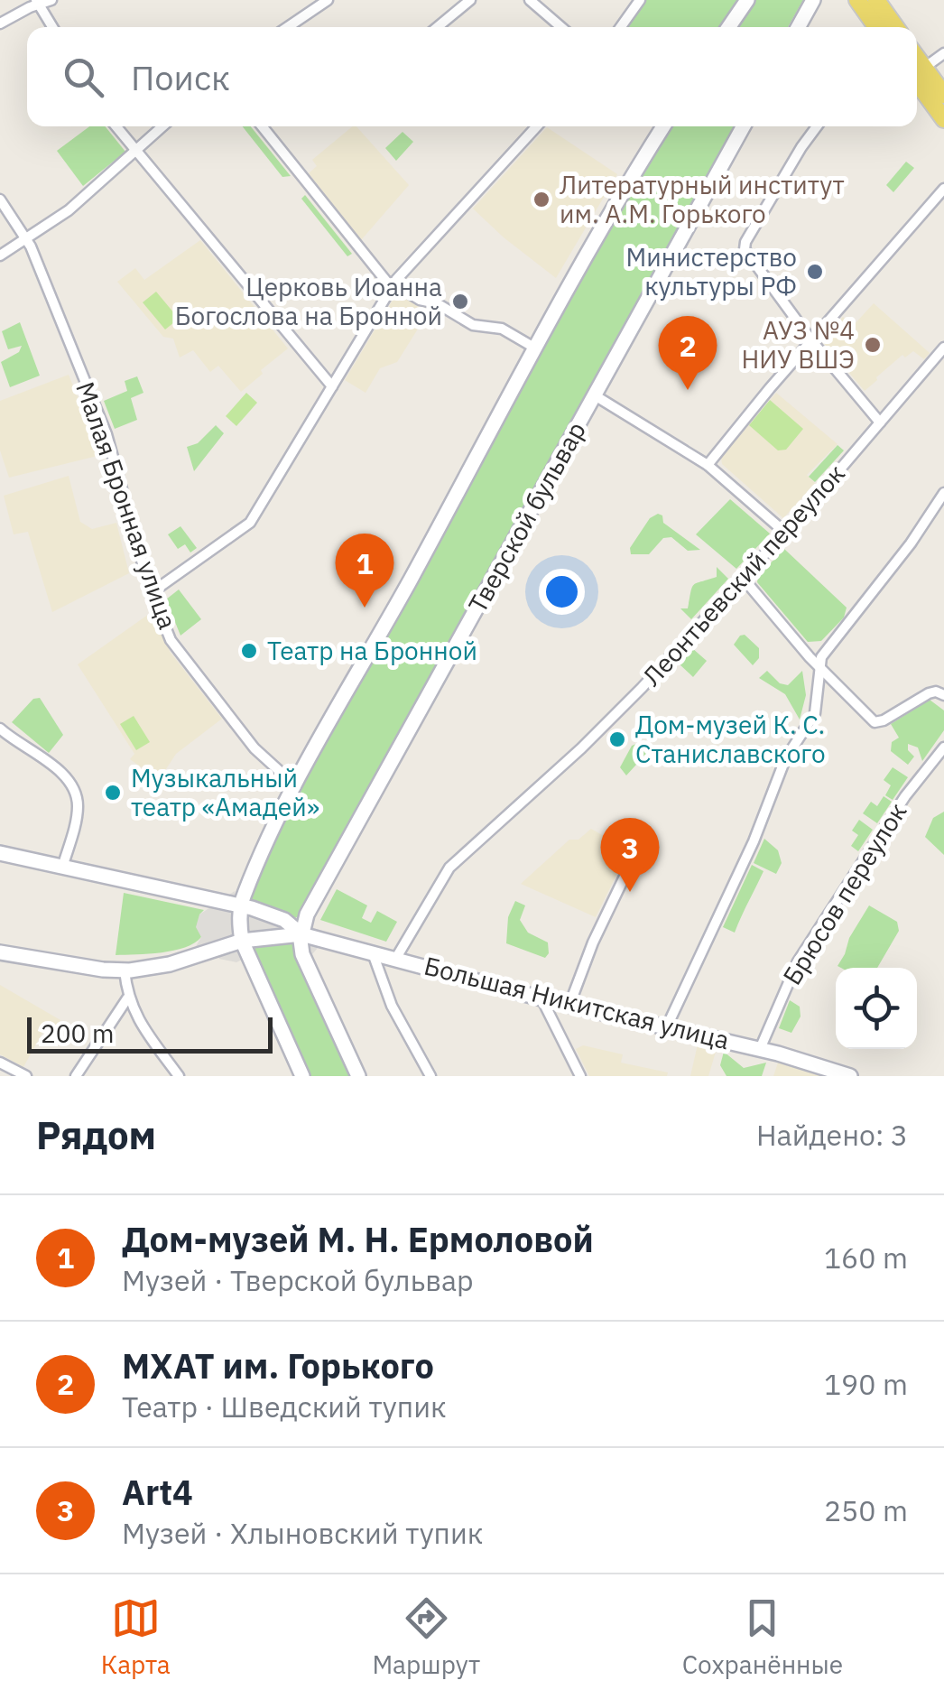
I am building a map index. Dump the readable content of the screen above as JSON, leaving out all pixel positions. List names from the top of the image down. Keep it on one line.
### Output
{"streets":{"main road":["Тверской бульвар","Большая Никитская улица"],"street":["Малая Бронная улица","Леонтьевский переулок","Брюсов переулок"]},"crossings":[["Тверской бульвар","Большая Никитская улица"],["Леонтьевский переулок","Большая Никитская улица"],["Брюсов переулок","Большая Никитская улица"]],"places":["Литературный институт им. А.М. Горького","Министерство культуры РФ","Церковь Иоанна Богослова на Бронной","АУЗ №4 НИУ ВШЭ","Театр на Бронной","Дом-музей К. С. Станиславского","Музыкальный театр «Амадей»"],"scale_bar":"200 m","page":{"search":"Поиск","pins":["2","1","3"],"scale":"200 m","heading":["Рядом","Найдено: 3"],"list":[{"mark":"1","name":"Дом-музей М. Н. Ермоловой","note":"Музей · Тверской бульвар","value":"160 m"},{"mark":"2","name":"МХАТ им. Горького","note":"Театр · Шведский тупик","value":"190 m"},{"mark":"3","name":"Art4","note":"Музей · Хлыновский тупик","value":"250 m"}],"nav":["Карта","Маршрут","Сохранённые"]}}
